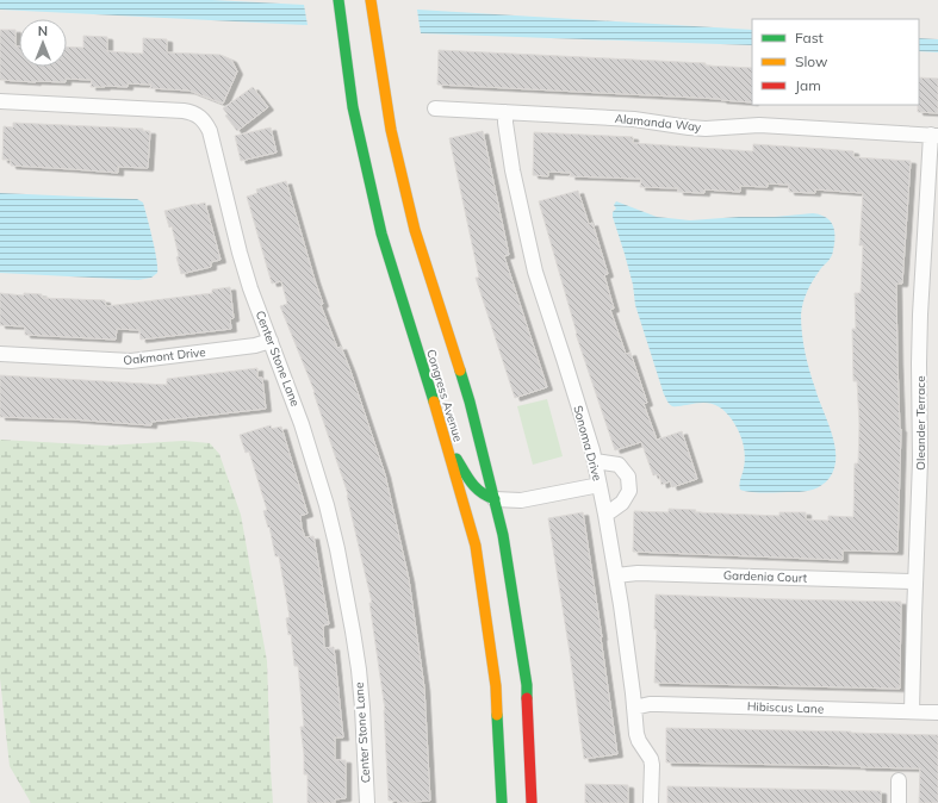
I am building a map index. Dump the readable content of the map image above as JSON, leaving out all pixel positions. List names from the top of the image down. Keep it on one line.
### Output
{"streets":{"street":["Alamanda Way","Oakmont Drive","Center Stone Lane","Congress Avenue","Oleander Terrace","Sonoma Drive","Gardenia Court","Hibiscus Lane"]},"crossings":[["Alamanda Way","Oleander Terrace"],["Alamanda Way","Sonoma Drive"],["Oakmont Drive","Center Stone Lane"],["Oleander Terrace","Gardenia Court"],["Oleander Terrace","Hibiscus Lane"],["Sonoma Drive","Gardenia Court"],["Sonoma Drive","Hibiscus Lane"]],"legend":["Fast","Slow","Jam"],"north":"top"}
